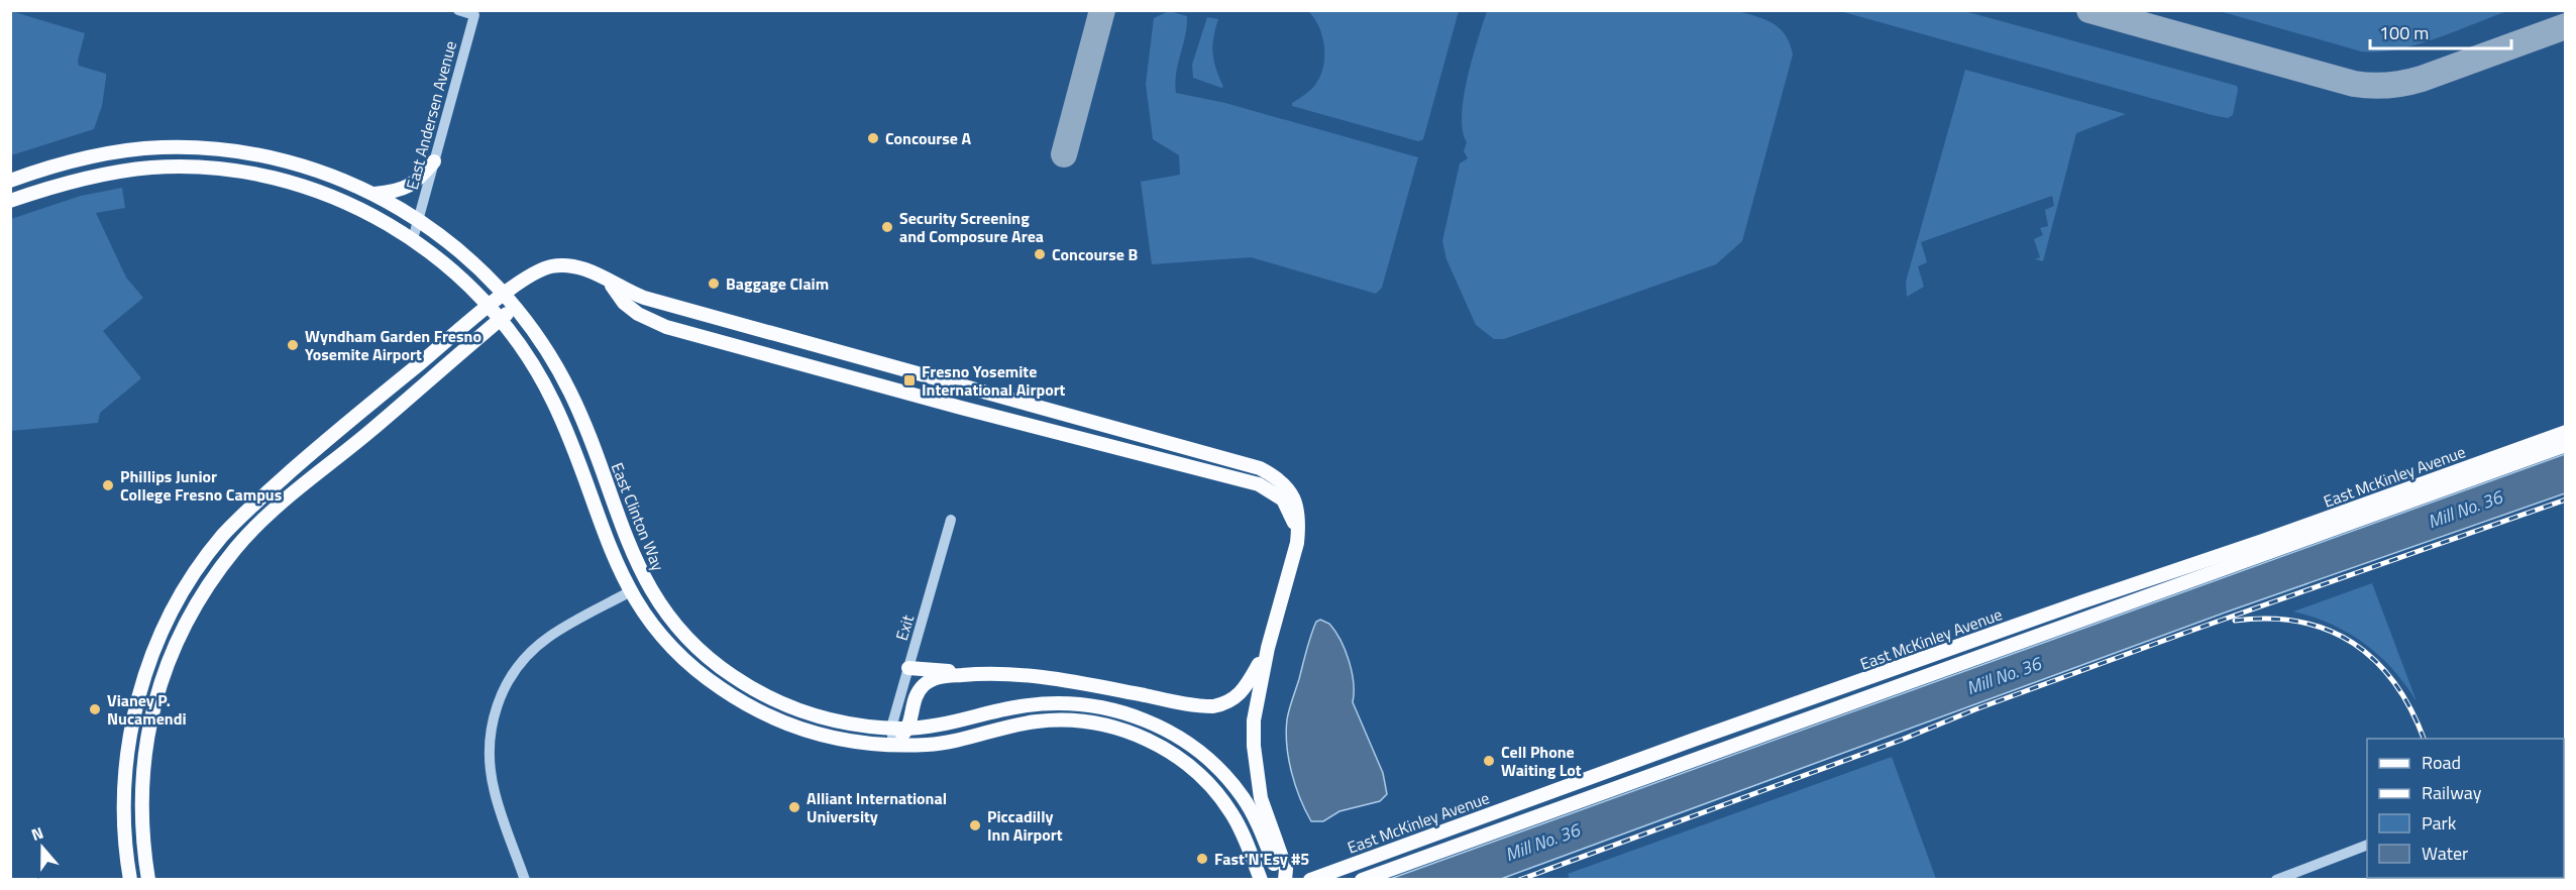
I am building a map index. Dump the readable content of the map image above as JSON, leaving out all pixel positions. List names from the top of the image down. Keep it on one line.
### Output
{"streets":{"main road":["East McKinley Avenue","East Clinton Way"],"street":["East Andersen Avenue","Exit"]},"crossings":[["East Andersen Avenue","East Clinton Way"],["East Clinton Way","Exit"]],"water":["Mill No. 36"],"places":{"other":["Concourse A","Security Screening and Composure Area","Concourse B","Baggage Claim","Wyndham Garden Fresno Yosemite Airport","Phillips Junior College Fresno Campus","Vianey P. Nucamendi","Cell Phone Waiting Lot","Alliant International University","Piccadilly Inn Airport","Fast'N'Esy #5"],"transit":["Fresno Yosemite International Airport"]},"legend":["Road","Railway","Park","Water"],"scale_bar":"100 m","north":"top"}
